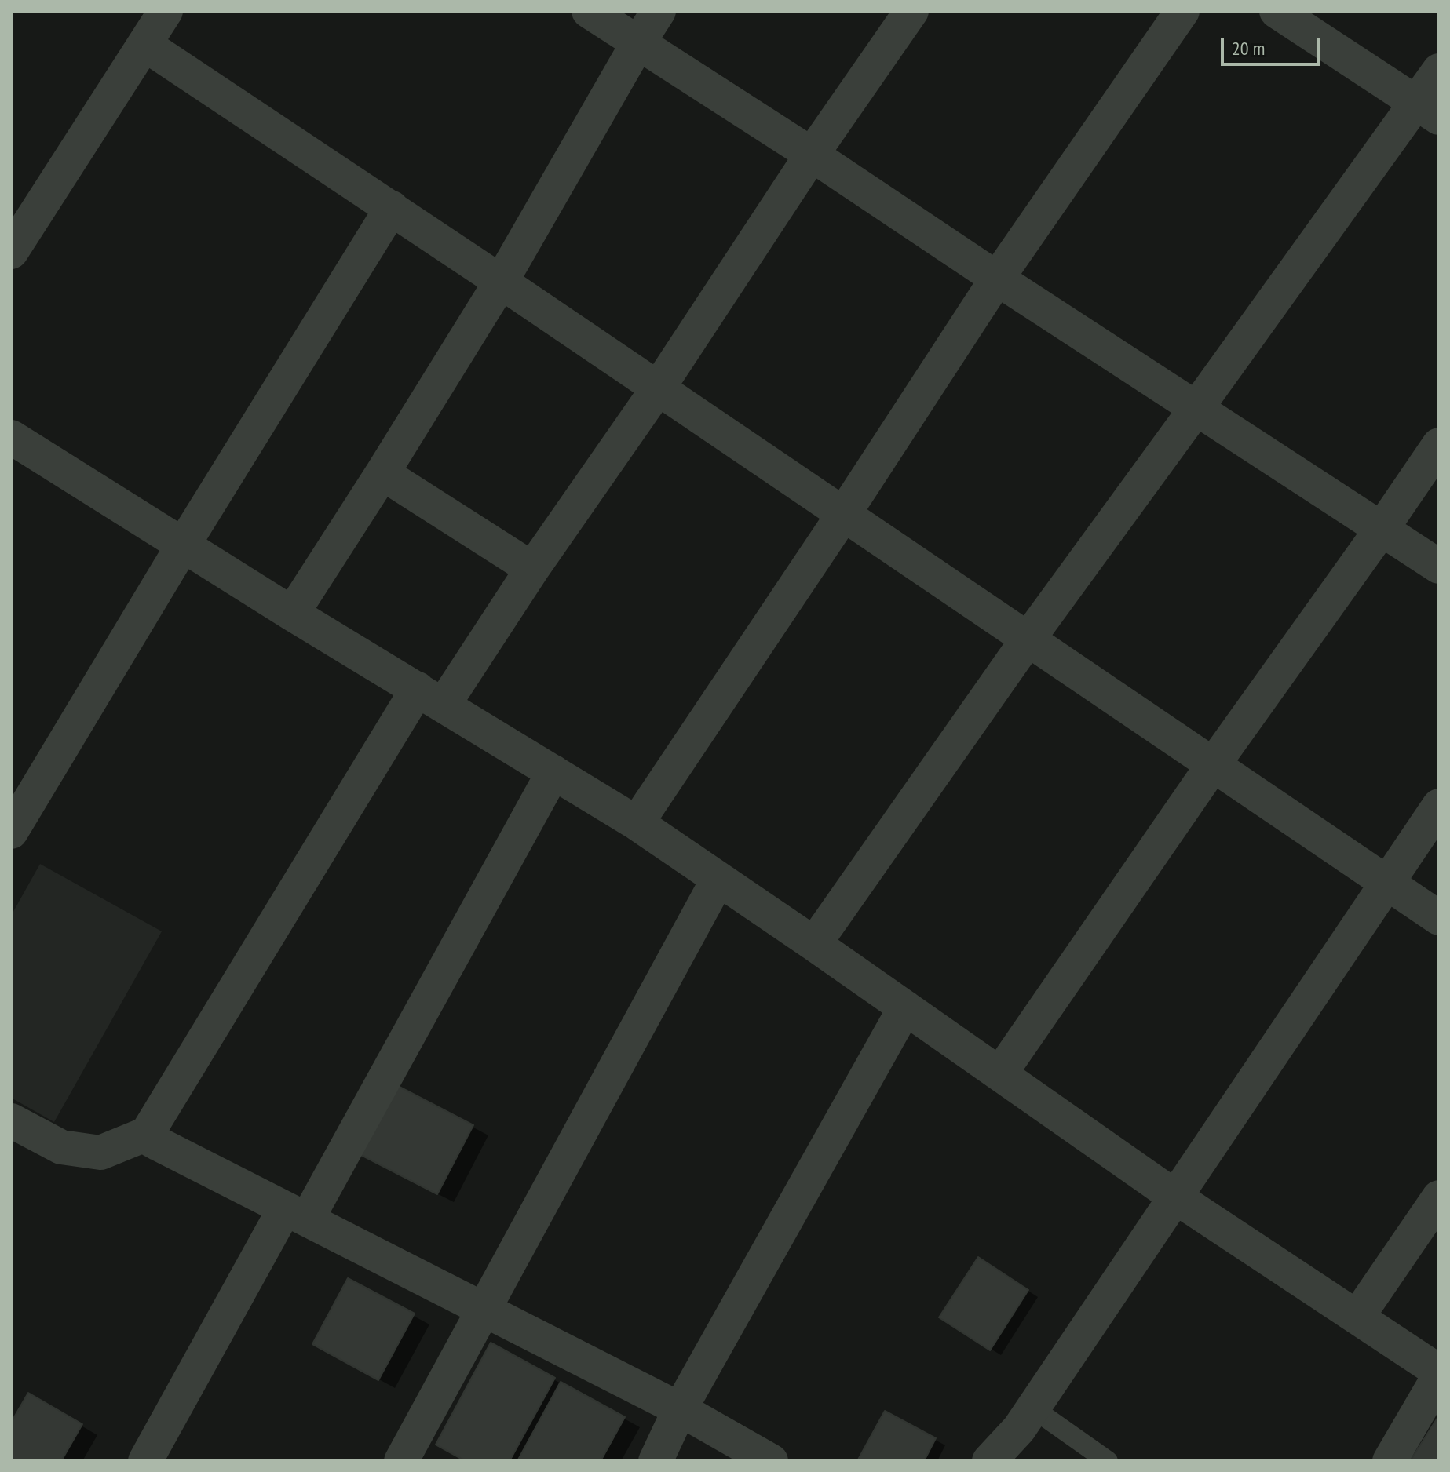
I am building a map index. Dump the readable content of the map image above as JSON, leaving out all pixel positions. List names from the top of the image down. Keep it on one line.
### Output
{"scale_bar":"20 m"}
